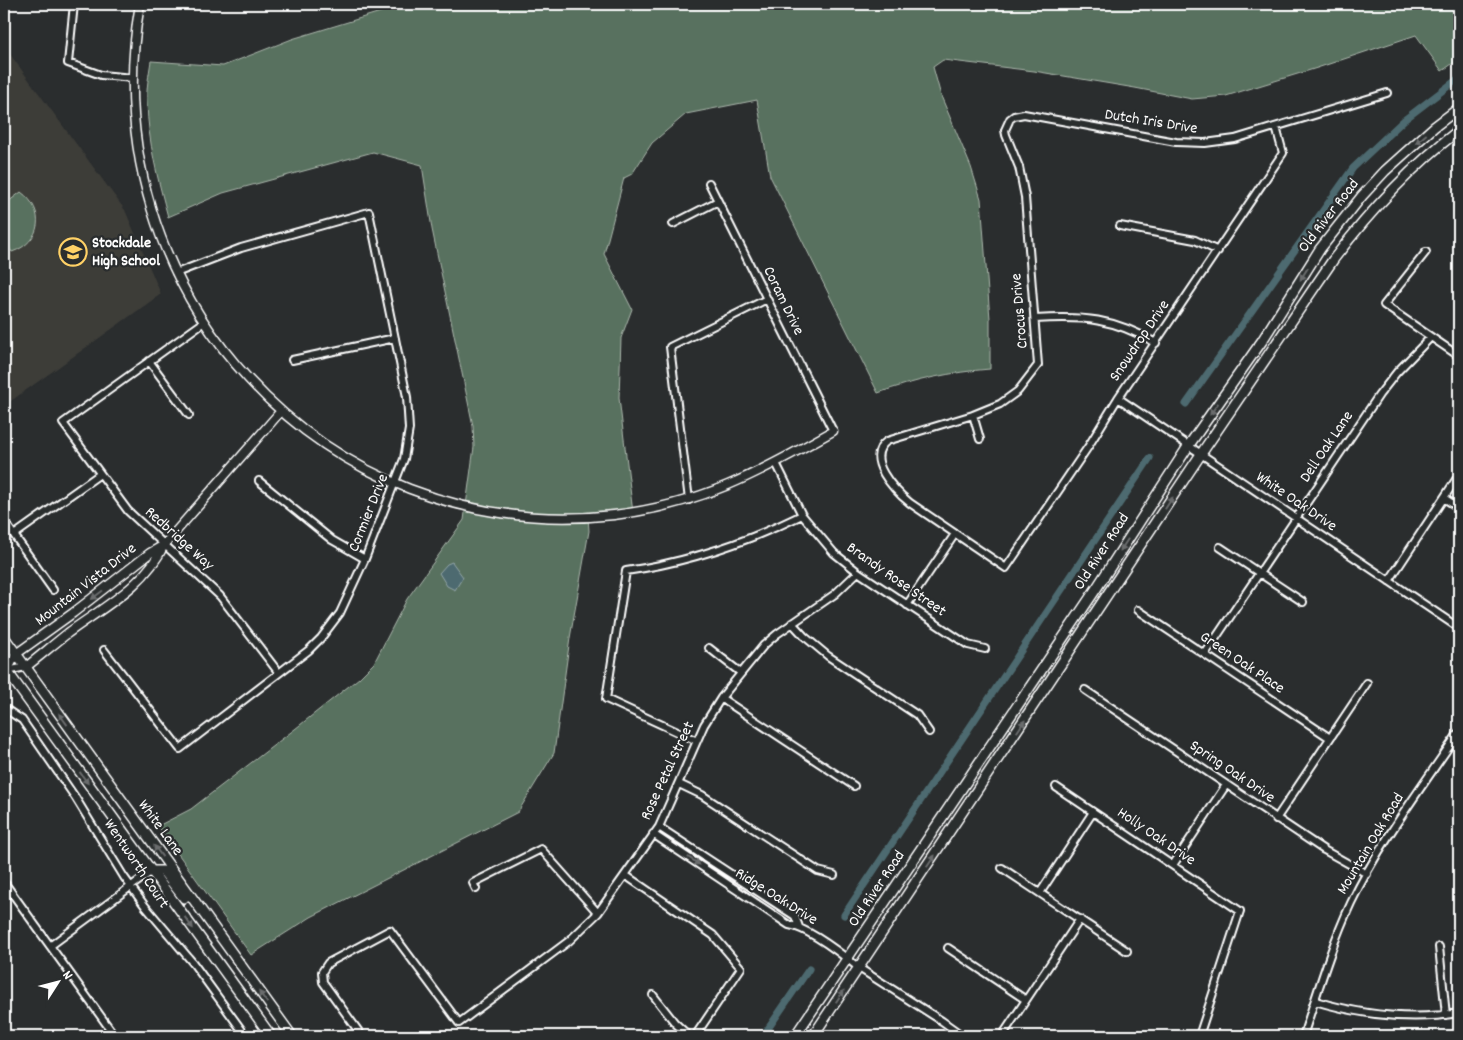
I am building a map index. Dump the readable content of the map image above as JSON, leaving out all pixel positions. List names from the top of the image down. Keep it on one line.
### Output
{"streets":{"main road":["Old River Road","White Lane"],"street":["Dutch Iris Drive","Coram Drive","Crocus Drive","Snowdrop Drive","Dell Oak Lane","White Oak Drive","Cormier Drive","Redbridge Way","Brandy Rose Street","Mountain Vista Drive","Green Oak Place","Rose Petal Street","Spring Oak Drive","Holly Oak Drive","Mountain Oak Road","Wentworth Court","Ridge Oak Drive"]},"crossings":[["Dutch Iris Drive","Crocus Drive"],["Dutch Iris Drive","Snowdrop Drive"],["Old River Road","White Oak Drive"],["Old River Road","Ridge Oak Drive"],["Crocus Drive","Snowdrop Drive"],["Snowdrop Drive","White Oak Drive"],["Dell Oak Lane","White Oak Drive"],["Dell Oak Lane","Green Oak Place"],["Cormier Drive","Redbridge Way"],["Redbridge Way","Mountain Vista Drive"],["Brandy Rose Street","Rose Petal Street"],["Mountain Vista Drive","White Lane"],["Rose Petal Street","Ridge Oak Drive"],["Spring Oak Drive","Mountain Oak Road"]],"places":{"school or university":["Stockdale High School"]},"north":"top right"}
